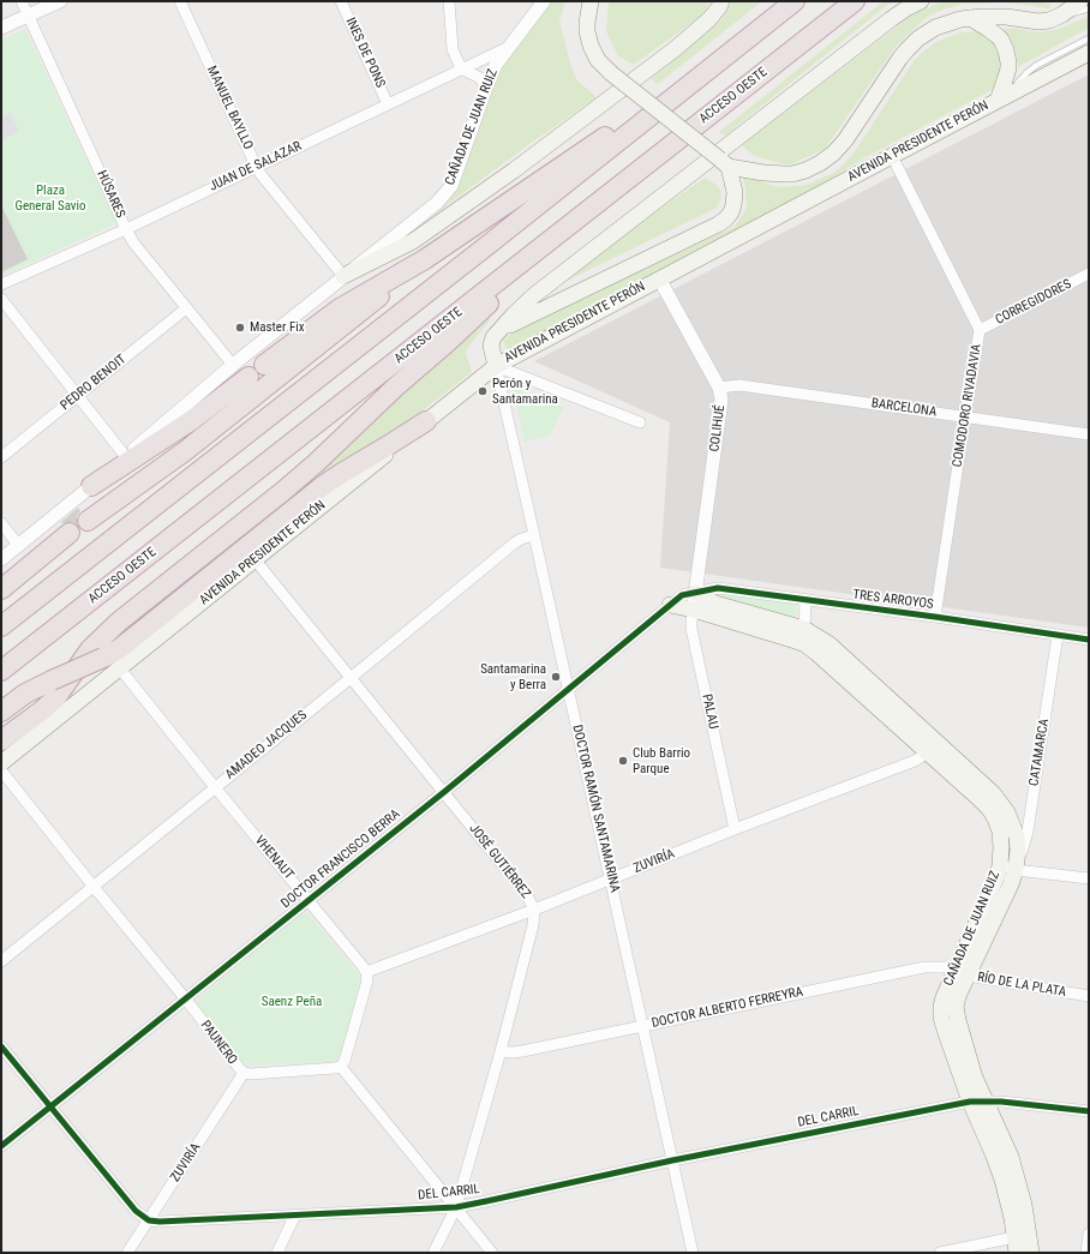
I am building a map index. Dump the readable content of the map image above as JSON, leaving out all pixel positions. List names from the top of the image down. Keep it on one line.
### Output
{"streets":{"highway":["ACCESO OESTE"],"main road":["CAÑADA DE JUAN RUIZ","AVENIDA PRESIDENTE PERÓN"],"street":["INES DE PONS","MANUEL BAYLLO","JUAN DE SALAZAR","HÚSARES","CORREGIDORES","PEDRO BENOIT","COMODORO RIVADAVIA","BARCELONA","COLIHUÉ","TRES ARROYOS","PALAU","AMADEO JACQUES","CATAMARCA","DOCTOR RAMÓN SANTAMARINA","VHENAUT","DOCTOR FRANCISCO BERRA","JOSÉ GUTIÉRREZ","ZUVIRÍA","RÍO DE LA PLATA","DOCTOR ALBERTO FERREYRA","PAUNERO","DEL CARRIL"]},"crossings":[["INES DE PONS","JUAN DE SALAZAR"],["MANUEL BAYLLO","CAÑADA DE JUAN RUIZ"],["MANUEL BAYLLO","JUAN DE SALAZAR"],["CAÑADA DE JUAN RUIZ","JUAN DE SALAZAR"],["CAÑADA DE JUAN RUIZ","COLIHUÉ"],["CAÑADA DE JUAN RUIZ","TRES ARROYOS"],["CAÑADA DE JUAN RUIZ","PALAU"],["CAÑADA DE JUAN RUIZ","CATAMARCA"],["CAÑADA DE JUAN RUIZ","DOCTOR FRANCISCO BERRA"],["CAÑADA DE JUAN RUIZ","ZUVIRÍA"],["CAÑADA DE JUAN RUIZ","RÍO DE LA PLATA"],["CAÑADA DE JUAN RUIZ","DOCTOR ALBERTO FERREYRA"],["CAÑADA DE JUAN RUIZ","DEL CARRIL"],["AVENIDA PRESIDENTE PERÓN","COMODORO RIVADAVIA"],["AVENIDA PRESIDENTE PERÓN","COLIHUÉ"],["AVENIDA PRESIDENTE PERÓN","DOCTOR RAMÓN SANTAMARINA"],["AVENIDA PRESIDENTE PERÓN","VHENAUT"],["AVENIDA PRESIDENTE PERÓN","JOSÉ GUTIÉRREZ"],["JUAN DE SALAZAR","HÚSARES"],["HÚSARES","PEDRO BENOIT"],["CORREGIDORES","COMODORO RIVADAVIA"],["COMODORO RIVADAVIA","BARCELONA"],["COMODORO RIVADAVIA","TRES ARROYOS"],["BARCELONA","COLIHUÉ"],["COLIHUÉ","TRES ARROYOS"],["COLIHUÉ","PALAU"],["COLIHUÉ","DOCTOR FRANCISCO BERRA"],["TRES ARROYOS","PALAU"],["TRES ARROYOS","CATAMARCA"],["TRES ARROYOS","DOCTOR FRANCISCO BERRA"],["PALAU","DOCTOR FRANCISCO BERRA"],["PALAU","ZUVIRÍA"],["AMADEO JACQUES","DOCTOR RAMÓN SANTAMARINA"],["AMADEO JACQUES","VHENAUT"],["AMADEO JACQUES","JOSÉ GUTIÉRREZ"],["AMADEO JACQUES","PAUNERO"],["DOCTOR RAMÓN SANTAMARINA","DOCTOR FRANCISCO BERRA"],["DOCTOR RAMÓN SANTAMARINA","ZUVIRÍA"],["DOCTOR RAMÓN SANTAMARINA","DOCTOR ALBERTO FERREYRA"],["DOCTOR RAMÓN SANTAMARINA","DEL CARRIL"],["VHENAUT","DOCTOR FRANCISCO BERRA"],["VHENAUT","ZUVIRÍA"],["DOCTOR FRANCISCO BERRA","JOSÉ GUTIÉRREZ"],["DOCTOR FRANCISCO BERRA","PAUNERO"],["JOSÉ GUTIÉRREZ","ZUVIRÍA"],["JOSÉ GUTIÉRREZ","DOCTOR ALBERTO FERREYRA"],["JOSÉ GUTIÉRREZ","DEL CARRIL"],["ZUVIRÍA","PAUNERO"],["ZUVIRÍA","DEL CARRIL"],["RÍO DE LA PLATA","DOCTOR ALBERTO FERREYRA"]],"parks":["Plaza General Savio","Saenz Peña"],"places":["Master Fix","Perón y Santamarina","Santamarina y Berra","Club Barrio Parque"]}
